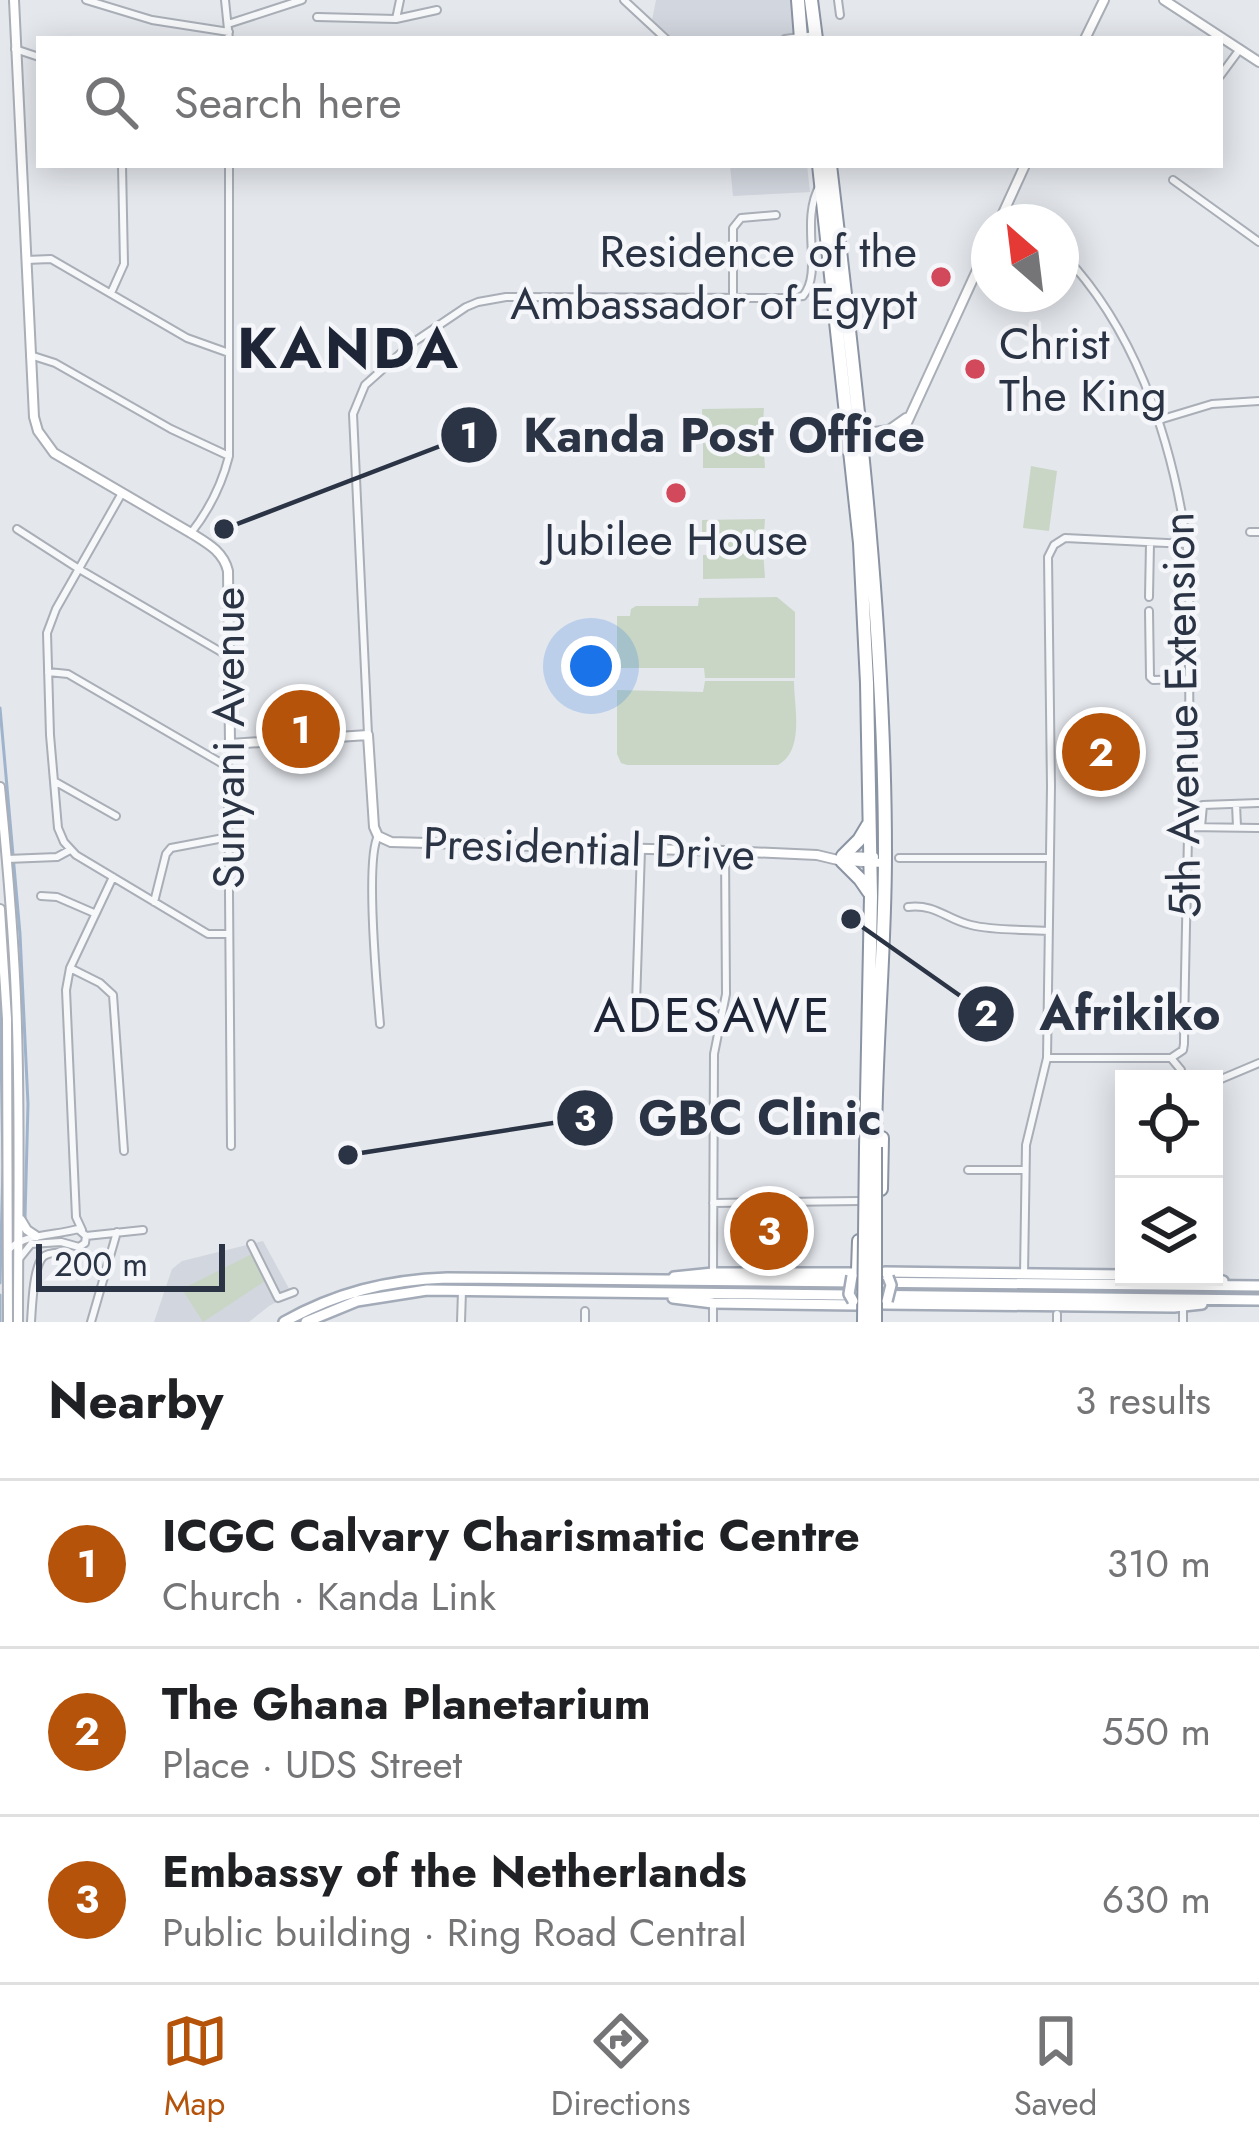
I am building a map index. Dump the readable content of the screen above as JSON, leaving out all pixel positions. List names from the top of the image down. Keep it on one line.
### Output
{"streets":{"street":["5th Avenue Extension","Sunyani Avenue","Presidential Drive"]},"districts":["KANDA","ADESAWE"],"places":["Residence of the Ambassador of Egypt","Christ The King","Jubilee House","Kanda Post Office","Afrikiko","GBC Clinic"],"scale_bar":"200 m","north":"top left","page":{"search":"Search here","pins":["1","2","3"],"scale":"200 m","heading":["Nearby","3 results"],"list":[{"mark":"1","name":"ICGC Calvary Charismatic Centre","note":"Church · Kanda Link","value":"310 m"},{"mark":"2","name":"The Ghana Planetarium","note":"Place · UDS Street","value":"550 m"},{"mark":"3","name":"Embassy of the Netherlands","note":"Public building · Ring Road Central","value":"630 m"}],"nav":["Map","Directions","Saved"]}}
